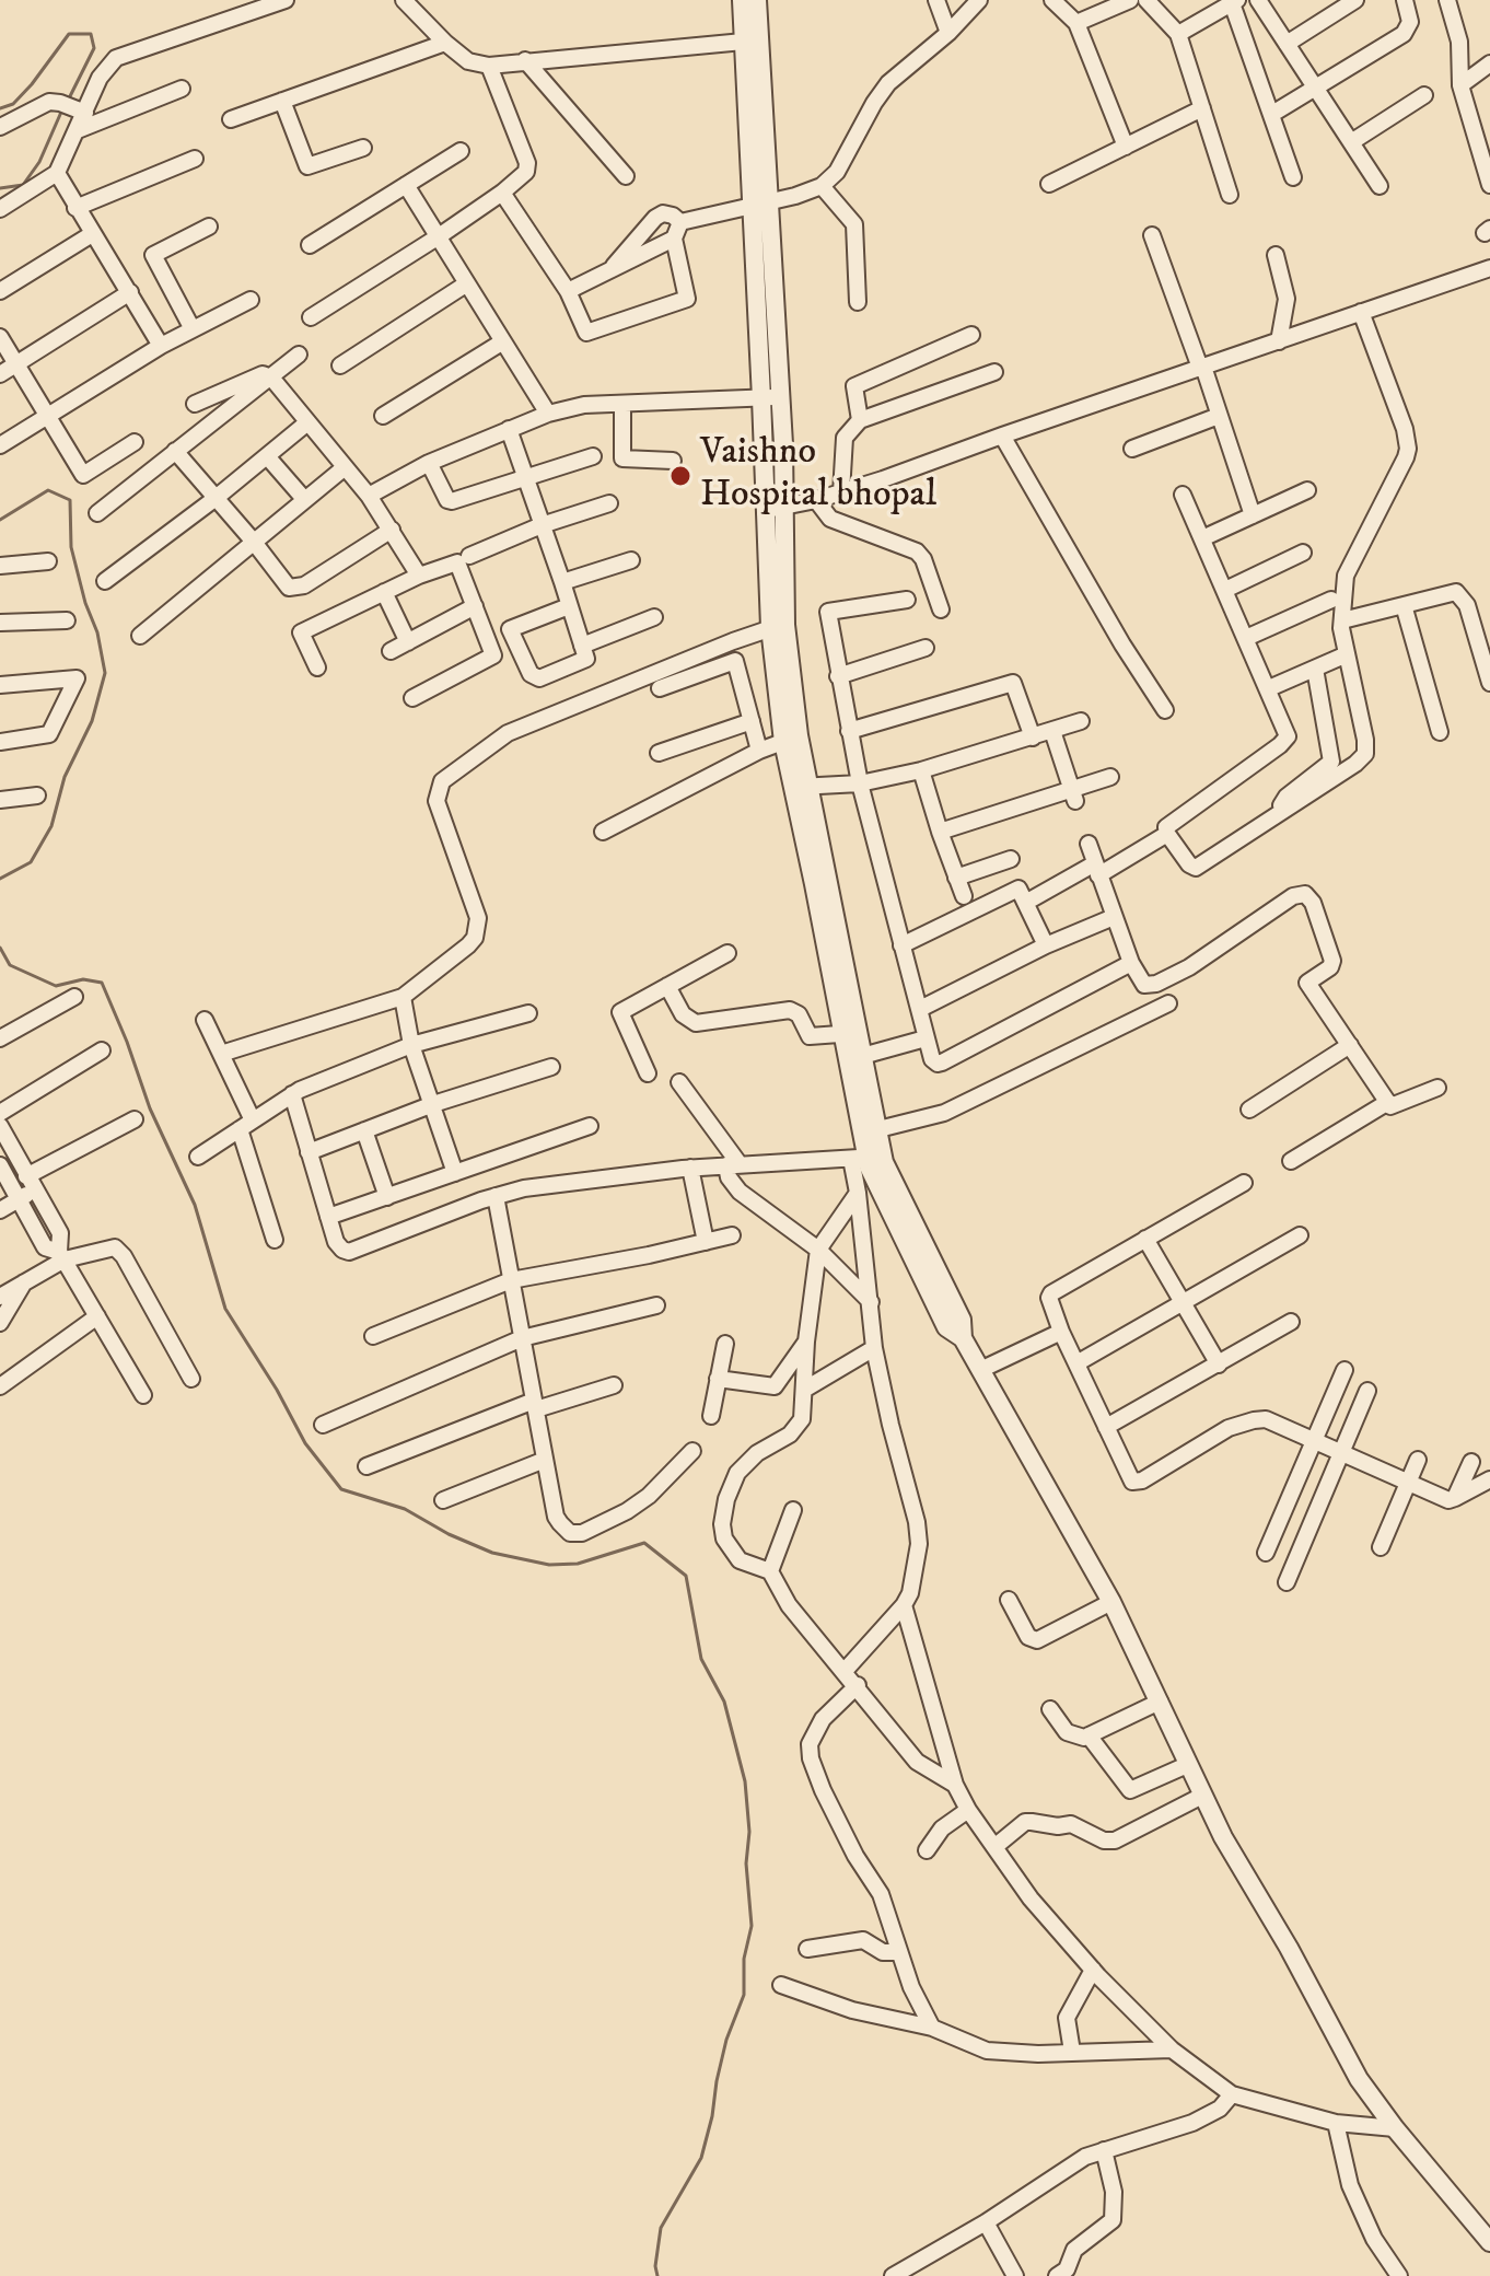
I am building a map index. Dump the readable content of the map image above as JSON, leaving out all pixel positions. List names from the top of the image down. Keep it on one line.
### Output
{"places":["Vaishno Hospital bhopal"]}
